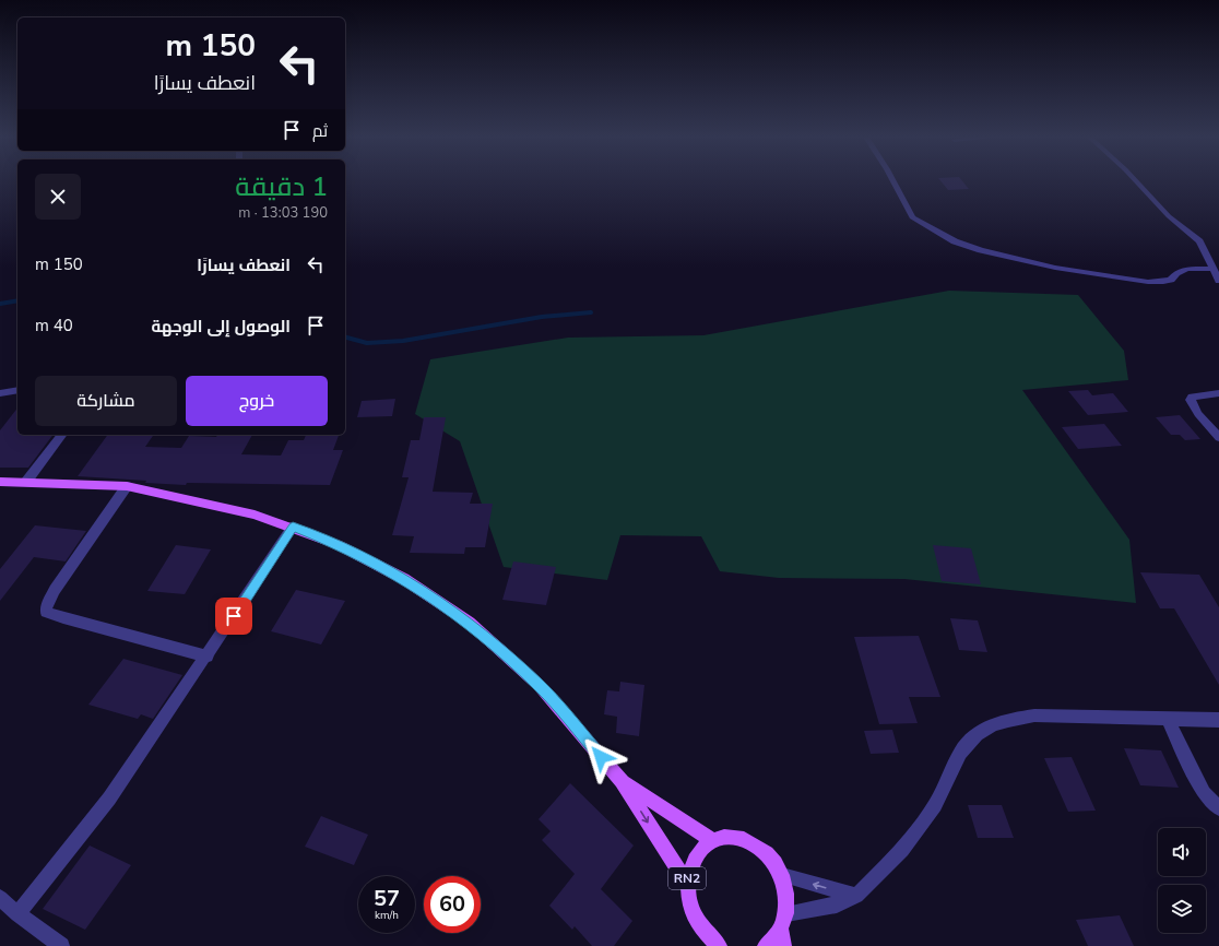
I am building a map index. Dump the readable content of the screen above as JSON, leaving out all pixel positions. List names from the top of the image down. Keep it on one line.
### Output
{"streets":{"main road":["RN2"]},"page":{"turn":["150 m","انعطف يسارًا"],"then":"ثم","heading":["1 دقيقة","190 m · 13:03"],"list":[{"name":"انعطف يسارًا","value":"150 m"},{"name":"الوصول إلى الوجهة","value":"40 m"}],"buttons":["خروج","مشاركة"],"speed":"57 km/h","limit":"60"}}
